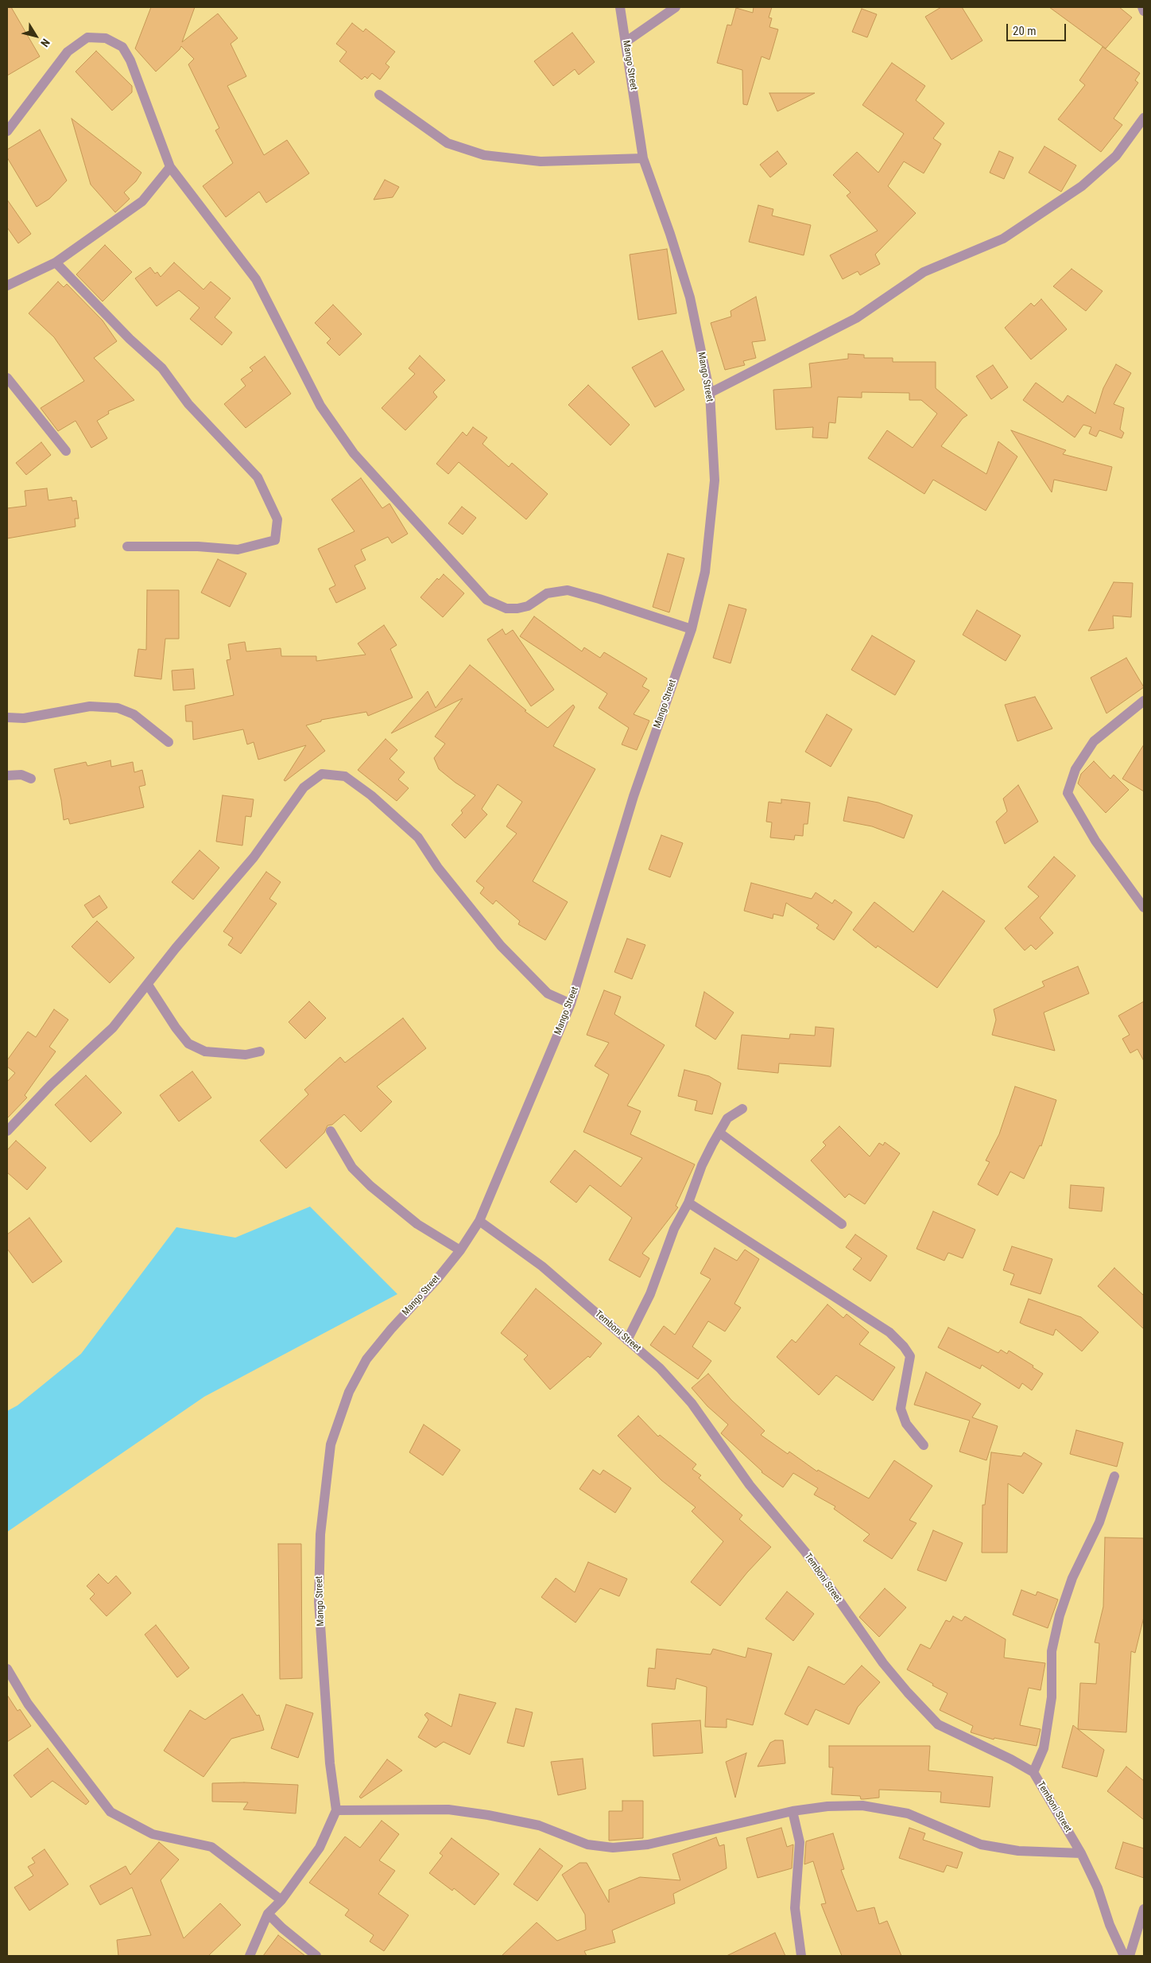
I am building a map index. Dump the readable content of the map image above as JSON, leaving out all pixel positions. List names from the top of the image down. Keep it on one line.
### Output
{"streets":{"street":["Mango Street","Temboni Street"]},"crossings":[["Mango Street","Temboni Street"]],"scale_bar":"20 m","north":"bottom right"}
